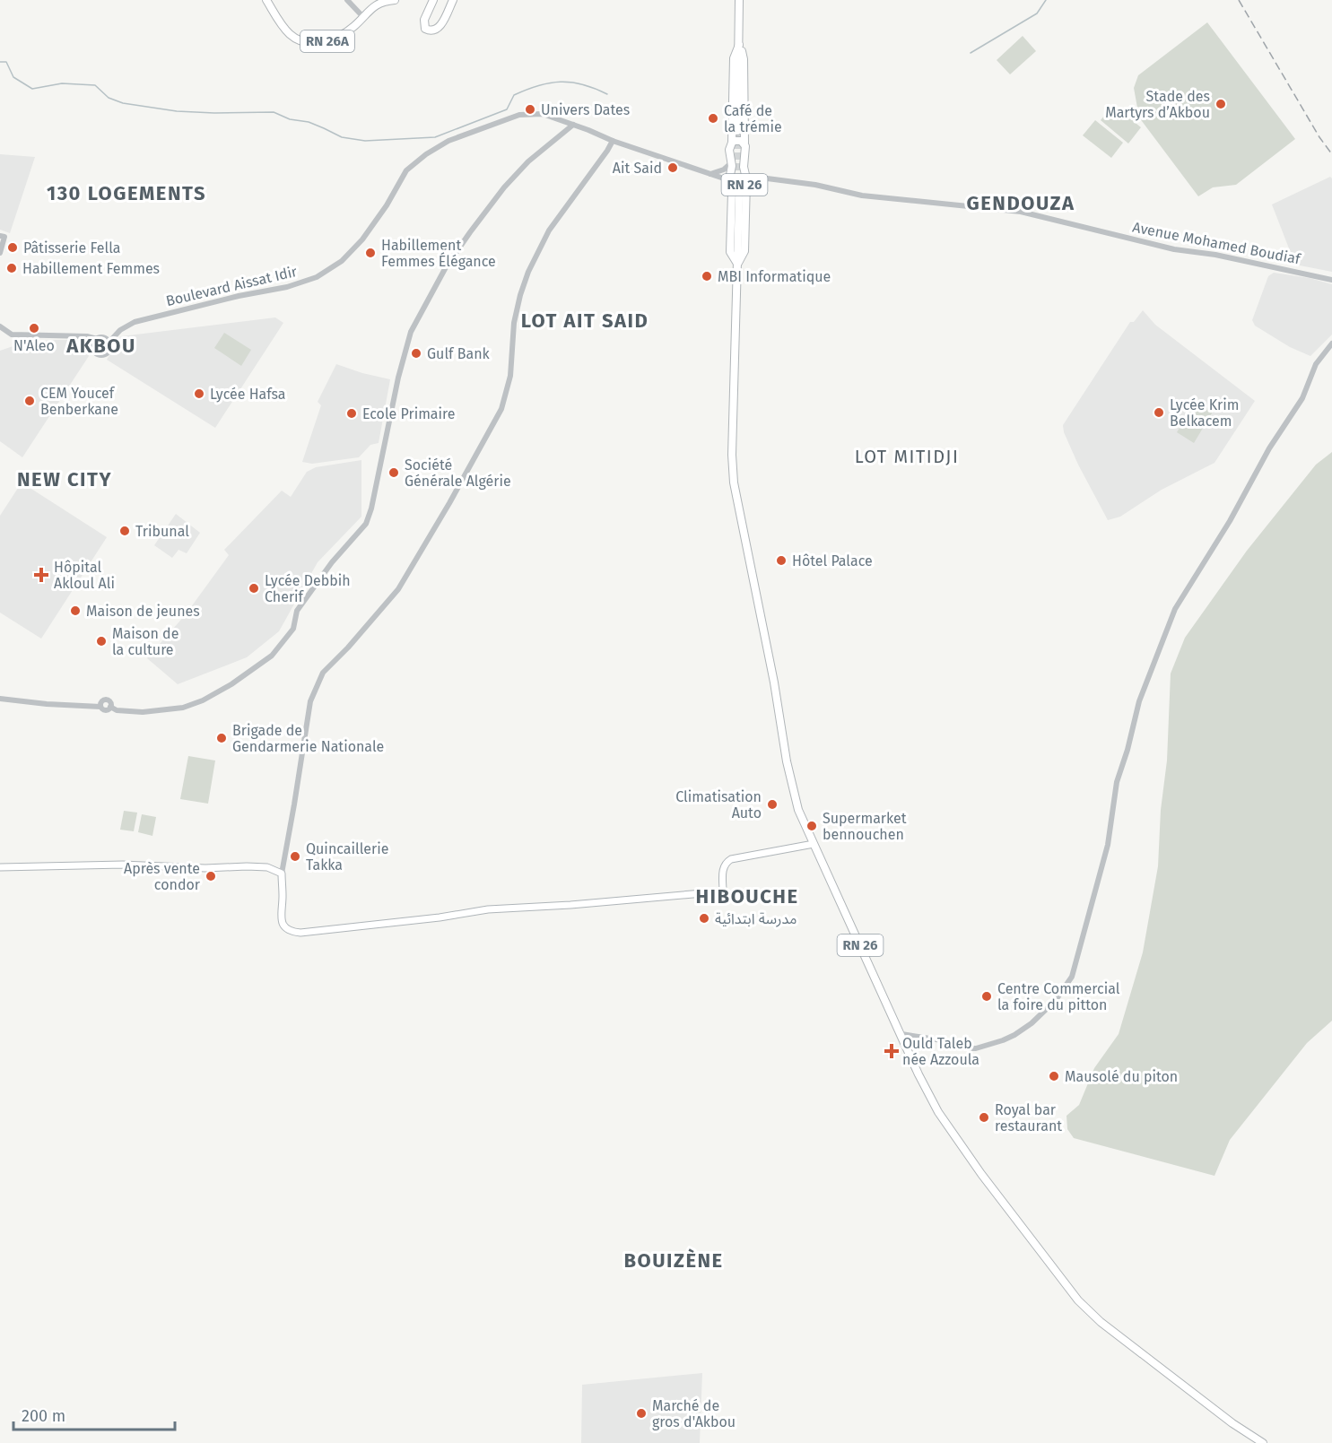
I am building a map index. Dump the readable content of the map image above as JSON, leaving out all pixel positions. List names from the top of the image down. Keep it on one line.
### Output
{"streets":{"main road":["RN 26A","RN 26"],"street":["Avenue Mohamed Boudiaf","Boulevard Aissat Idir"]},"crossings":[["RN 26","Boulevard Aissat Idir"]],"districts":["130 LOGEMENTS","GENDOUZA","LOT AIT SAID","AKBOU","LOT MITIDJI","NEW CITY","HIBOUCHE","BOUIZÈNE"],"places":{"other":["Stade des Martyrs d’Akbou","Univers Dates","Café de la trémie","Ait Said","Pâtisserie Fella","Habillement Femmes Élégance","Habillement Femmes","MBI Informatique","N'Aleo","Gulf Bank","Lycée Hafsa","CEM Youcef Benberkane","Lycée Krim Belkacem","Ecole Primaire","Société Générale Algérie","Tribunal","Hôtel Palace","Lycée Debbih Cherif","Maison de jeunes","Maison de la culture","Brigade de Gendarmerie Nationale","Climatisation Auto","Supermarket bennouchen","Quincaillerie Takka","Après vente condor","مدرسة ابتدائية","Centre Commercial la foire du pitton","Mausolé du piton","Royal bar restaurant","Marché de gros d'Akbou"],"health":["Hôpital Akloul Ali","Ould Taleb née Azzoula"]},"scale_bar":"200 m"}
